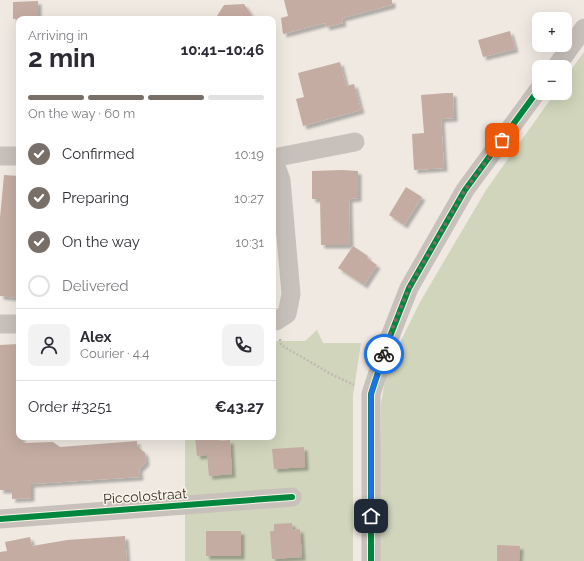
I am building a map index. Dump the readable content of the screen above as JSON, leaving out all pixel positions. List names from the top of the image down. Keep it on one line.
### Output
{"streets":{"street":["Piccolostraat"]},"page":{"map_buttons":["+","−"],"heading":["2 min","Arriving in","10:41–10:46"],"panel":["Alex","Courier · 4.4","Order #3251","€43.27"],"bar":"On the way · 60 m","list":[["Confirmed","10:19"],["Preparing","10:27"],["On the way","10:31"],"Delivered"]}}
